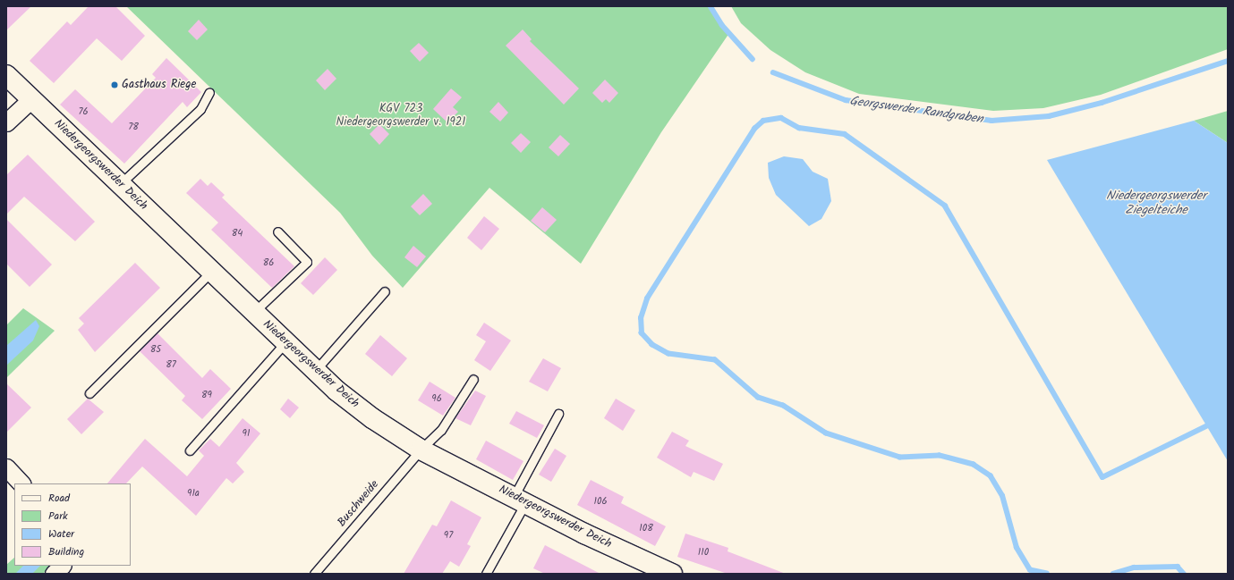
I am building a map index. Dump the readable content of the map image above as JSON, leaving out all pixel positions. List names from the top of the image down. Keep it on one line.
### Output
{"streets":{"street":["Niedergeorgswerder Deich"],"lane":["Buschweide"]},"crossings":[["Niedergeorgswerder Deich","Buschweide"]],"water":["Georgswerder Randgraben","Niedergeorgswerder Ziegelteiche"],"parks":["KGV 723 Niedergeorgswerder v. 1921"],"places":["Gasthaus Riege"],"house_numbers":["76","78","84","86","85","87","89","96","91","91a","106","108","97","110"],"legend":["Road","Park","Water","Building"]}
